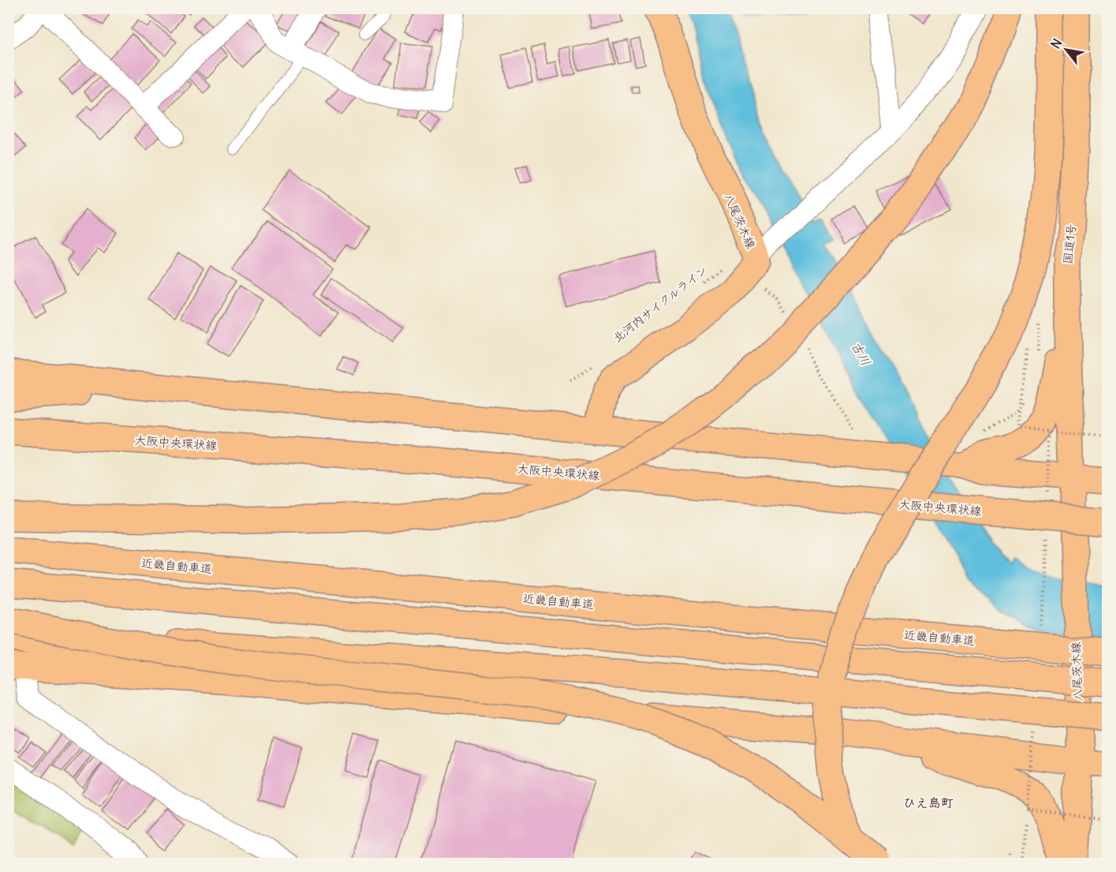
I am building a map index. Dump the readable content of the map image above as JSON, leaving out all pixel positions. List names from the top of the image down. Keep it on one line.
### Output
{"streets":{"main road":["八尾茨木線","国道1号","大阪中央環状線","近畿自動車道"],"path":["北河内サイクルライン"]},"crossings":[["八尾茨木線","国道1号"]],"districts":["ひえ島町"],"water":["古川"],"north":"top left"}
